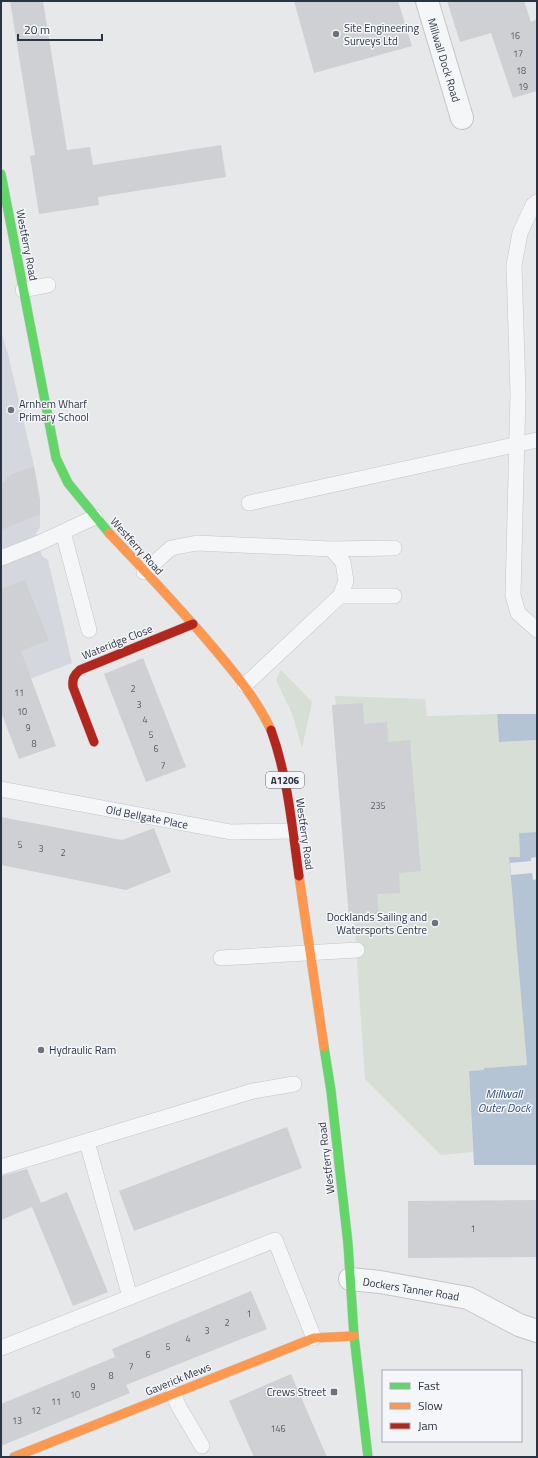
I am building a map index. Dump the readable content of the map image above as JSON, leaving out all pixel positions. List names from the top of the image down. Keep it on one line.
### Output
{"streets":{"main road":["Westferry Road","Wateridge Close","A1206","Gaverick Mews"],"street":["Millwall Dock Road","Dockers Tanner Road"],"lane":["Old Bellgate Place"]},"crossings":[["Westferry Road","Wateridge Close"],["Westferry Road","Old Bellgate Place"],["Westferry Road","Dockers Tanner Road"],["Westferry Road","Gaverick Mews"]],"water":["Millwall Outer Dock"],"places":{"other":["Site Engineering Surveys Ltd","Arnhem Wharf Primary School","Docklands Sailing and Watersports Centre","Hydraulic Ram"],"transit":["Crews Street"]},"house_numbers":["16","17","18","19","2","11","3","10","4","9","5","8","6","7","235","5","3","2","1","1","2","3","4","5","6","7","8","9","10","11","12","13","146"],"legend":["Fast","Slow","Jam"],"scale_bar":"20 m"}
